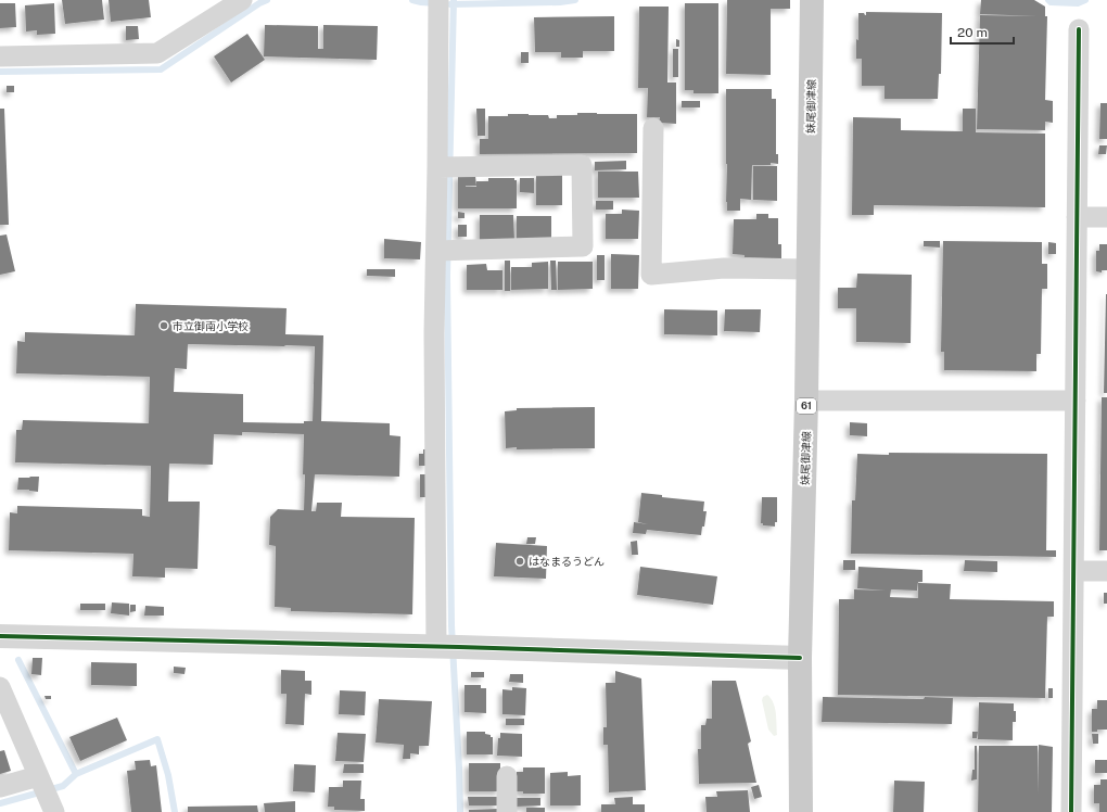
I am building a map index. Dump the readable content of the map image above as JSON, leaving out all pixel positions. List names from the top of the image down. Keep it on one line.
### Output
{"streets":{"main road":["妹尾御津線","61"]},"places":["市立御南小学校","はなまるうどん"],"scale_bar":"20 m"}
